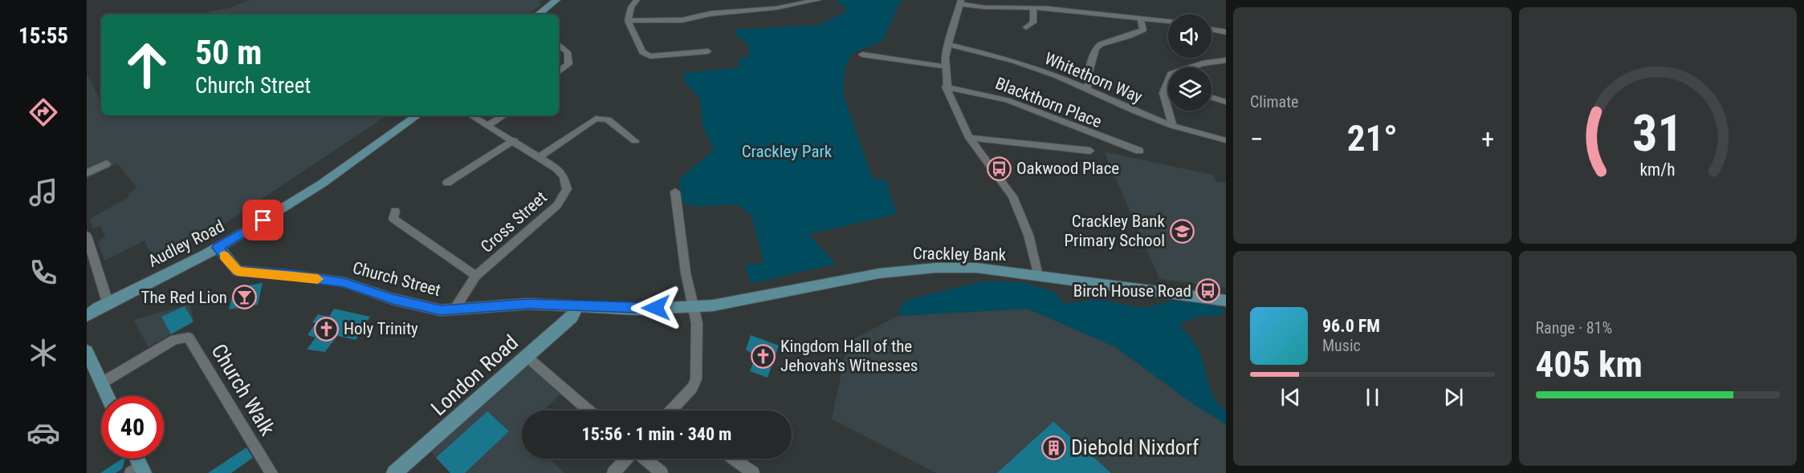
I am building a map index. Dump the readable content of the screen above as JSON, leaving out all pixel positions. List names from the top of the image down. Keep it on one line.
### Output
{"streets":{"street":["Whitethorn Way","Blackthorn Place","Cross Street","Audley Road","Crackley Bank","Church Street","London Road","Church Walk"]},"crossings":[["Cross Street","Church Street"],["Audley Road","Church Street"],["Crackley Bank","Church Street"],["Crackley Bank","London Road"],["Church Street","London Road"]],"parks":["Crackley Park"],"places":{"bus stop":["Oakwood Place","Birch House Road"],"school or university":["Crackley Bank Primary School"],"bar":["The Red Lion"],"church":["Holy Trinity","Kingdom Hall of the Jehovah's Witnesses"],"building":["Diebold Nixdorf"]},"page":{"tabs":"15:55","tile":["Climate",["Range · 81%","405 km"]],"turn":["50 m","Church Street"],"heat":["−","21°","+"],"song":["96.0 FM","Music"],"limit":"40","trip":"15:56 · 1 min · 340 m","gauge":["31","km/h"]}}
